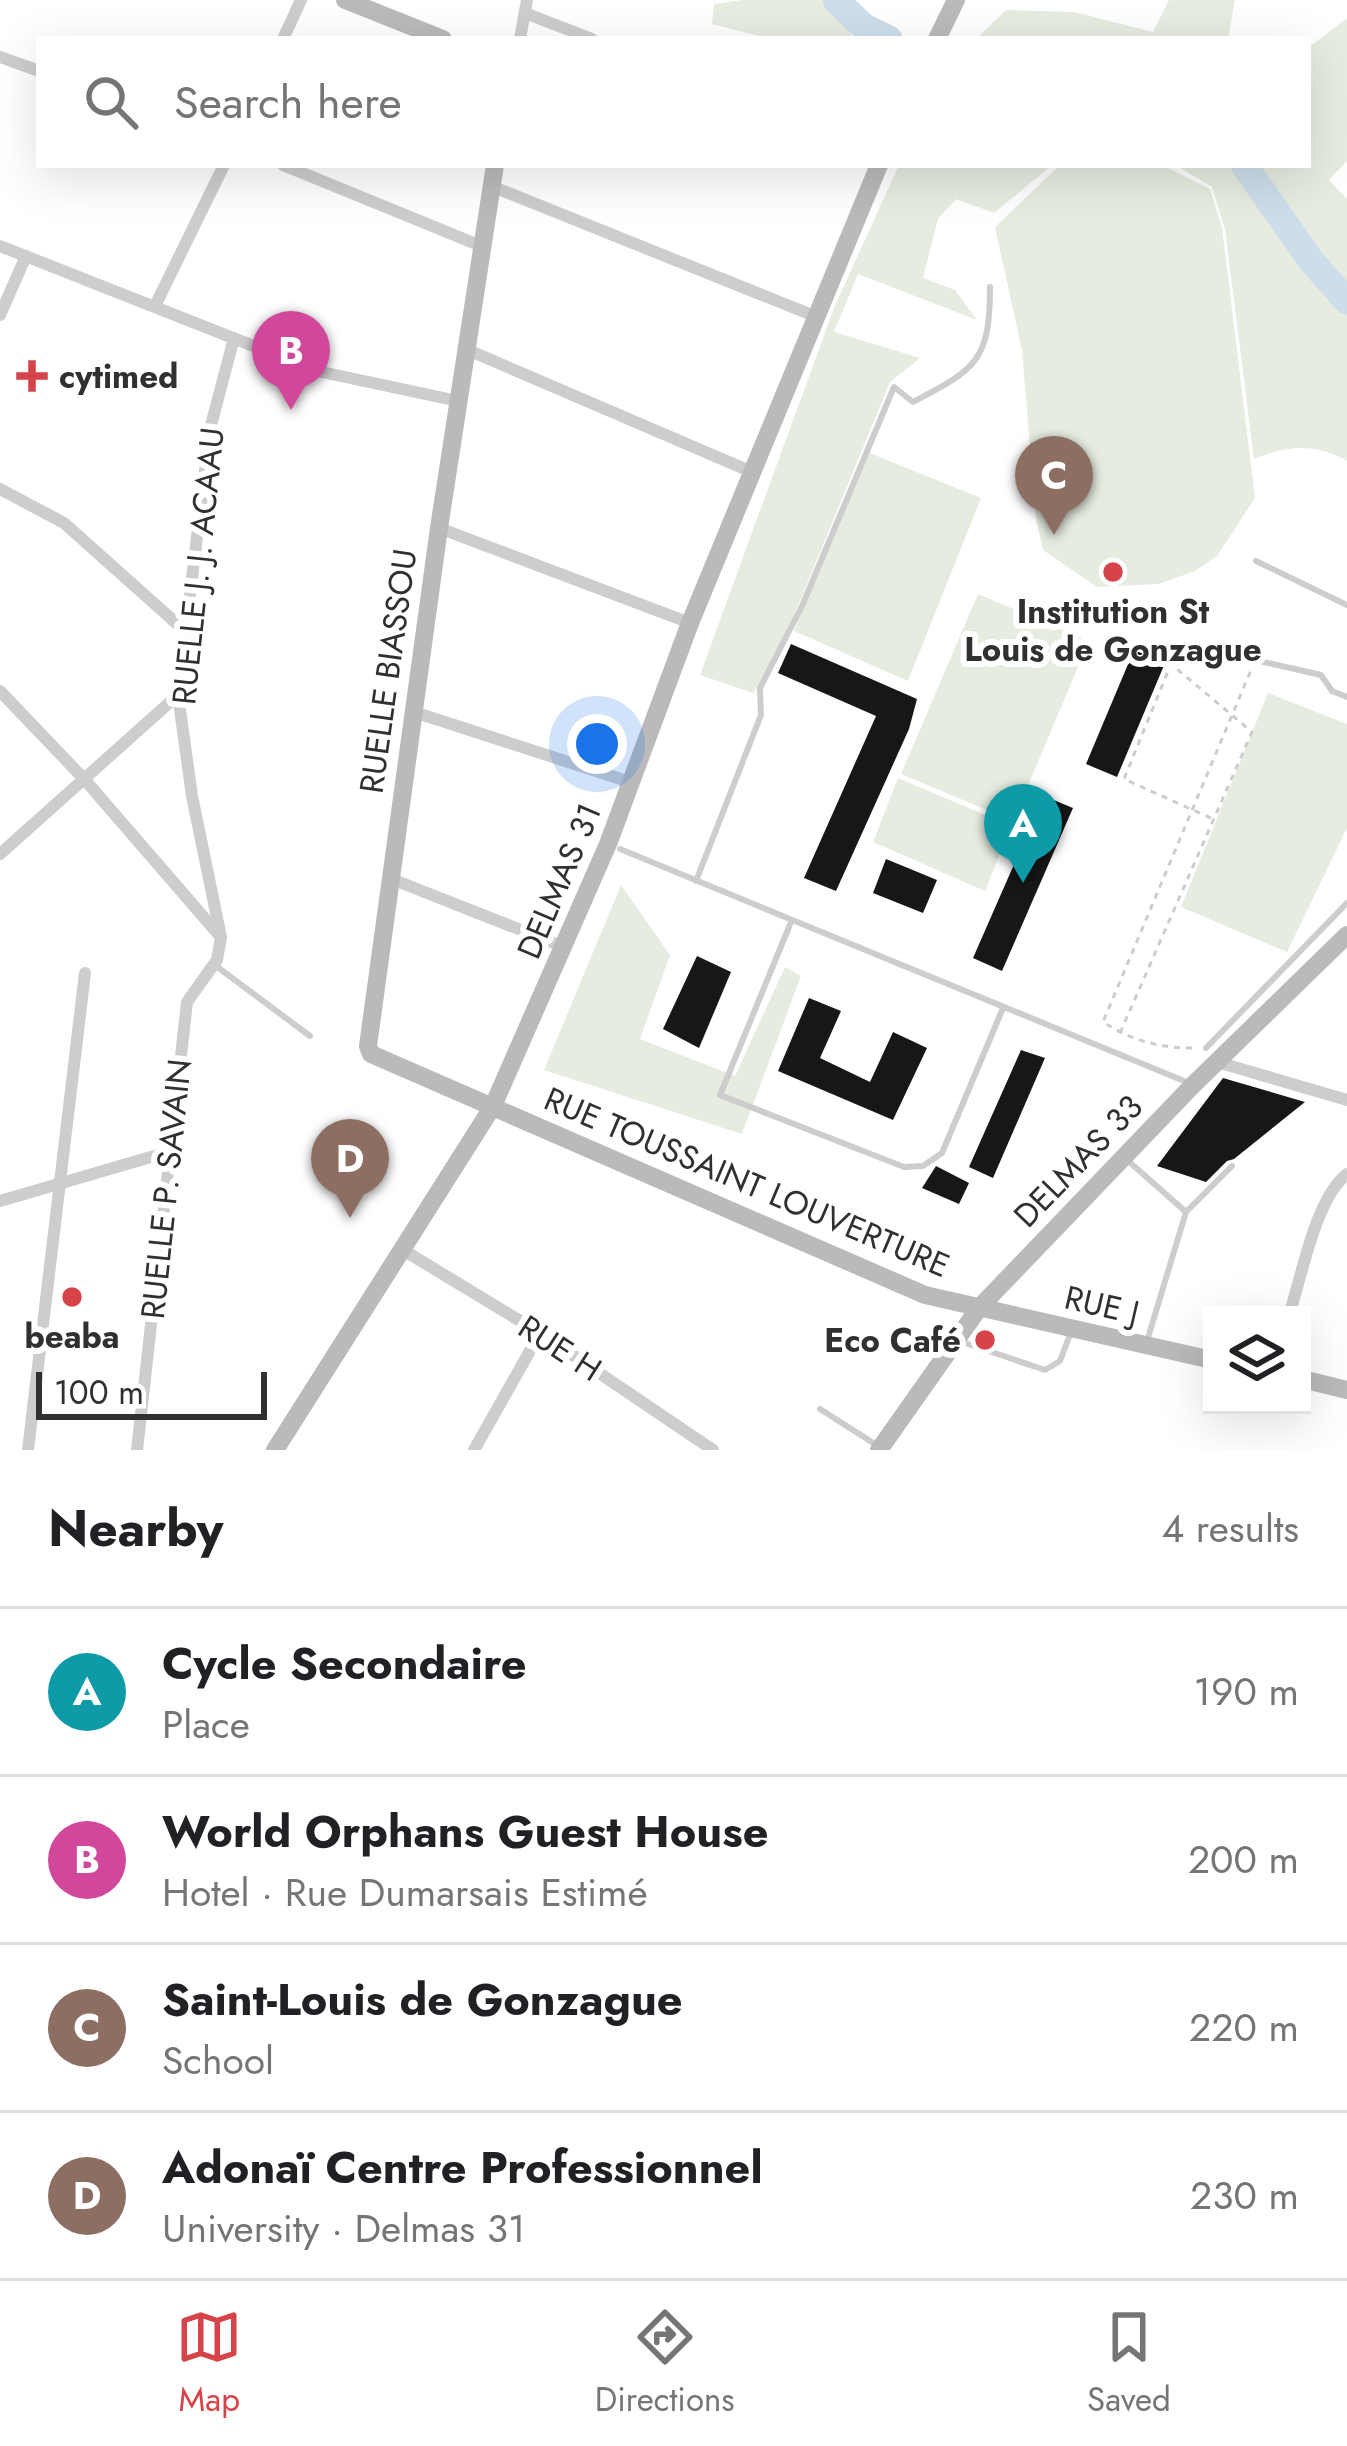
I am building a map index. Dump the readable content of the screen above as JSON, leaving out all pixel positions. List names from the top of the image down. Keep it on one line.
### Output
{"streets":{"street":["RUELLE J. J. ACAAU","RUELLE BIASSOU","DELMAS 31","DELMAS 33","RUE TOUSSAINT LOUVERTURE","RUELLE P. SAVAIN","RUE J","RUE H"]},"crossings":[["RUELLE J. J. ACAAU","RUELLE P. SAVAIN"],["RUELLE BIASSOU","DELMAS 31"],["RUELLE BIASSOU","RUE TOUSSAINT LOUVERTURE"],["DELMAS 31","RUE TOUSSAINT LOUVERTURE"],["DELMAS 31","RUE H"],["DELMAS 33","RUE TOUSSAINT LOUVERTURE"],["DELMAS 33","RUE J"],["RUE TOUSSAINT LOUVERTURE","RUE J"]],"places":{"health":["cytimed"],"other":["Institution St Louis de Gonzague","beaba","Eco Café"]},"scale_bar":"100 m","page":{"search":"Search here","pins":["B","C","A","D"],"scale":"100 m","heading":["Nearby","4 results"],"list":[{"mark":"A","name":"Cycle Secondaire","note":"Place","value":"190 m"},{"mark":"B","name":"World Orphans Guest House","note":"Hotel · Rue Dumarsais Estimé","value":"200 m"},{"mark":"C","name":"Saint-Louis de Gonzague","note":"School","value":"220 m"},{"mark":"D","name":"Adonaï Centre Professionnel","note":"University · Delmas 31","value":"230 m"}],"nav":["Map","Directions","Saved"]}}
